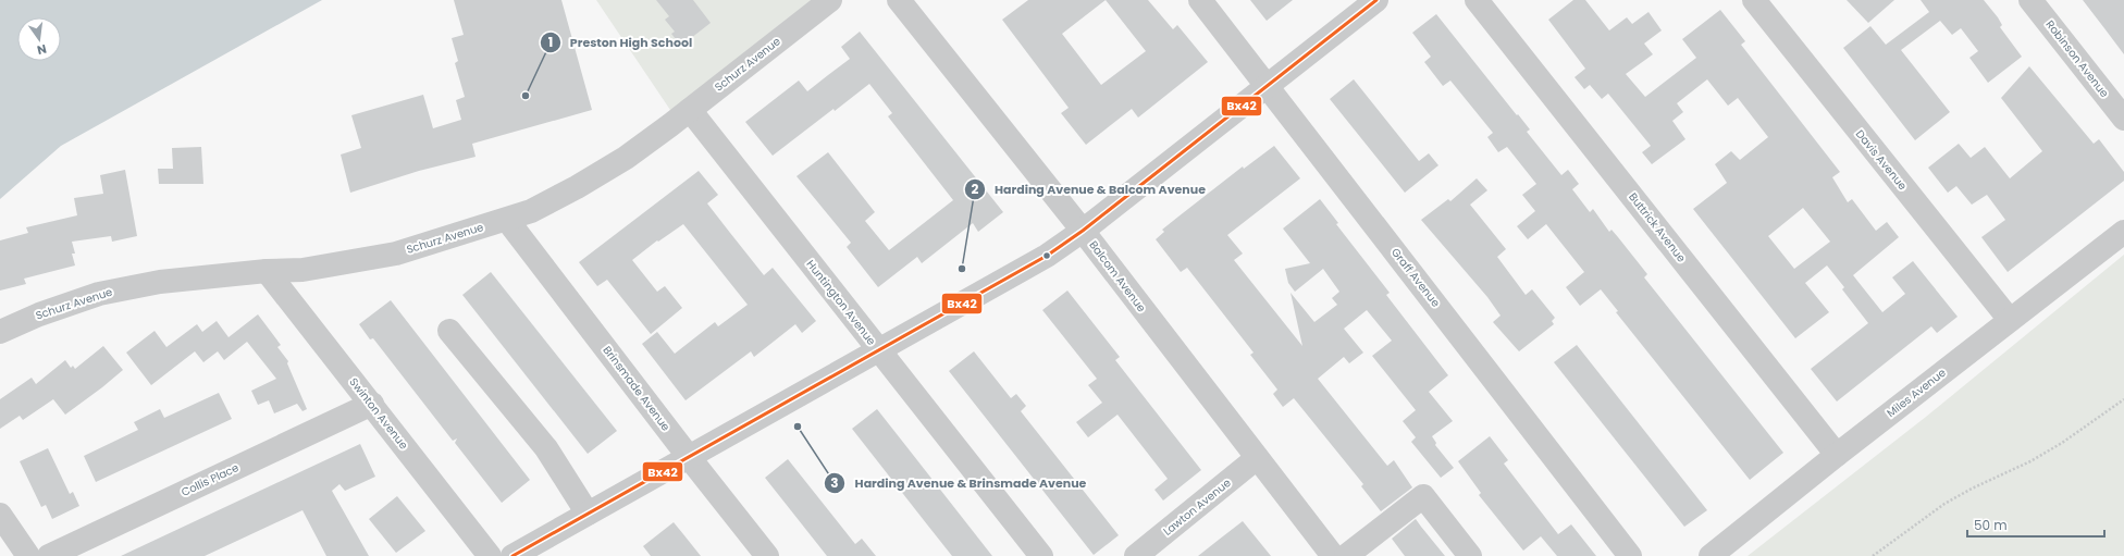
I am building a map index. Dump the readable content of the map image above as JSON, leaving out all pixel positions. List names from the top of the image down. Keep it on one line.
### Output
{"streets":{"street":["Robinson Avenue","Schurz Avenue","Davis Avenue","Buttrick Avenue","Balcom Avenue","Graff Avenue","Huntington Avenue","Brinsmade Avenue","Miles Avenue","Swinton Avenue","Collis Place","Lawton Avenue"]},"crossings":[["Schurz Avenue","Huntington Avenue"],["Schurz Avenue","Brinsmade Avenue"],["Schurz Avenue","Swinton Avenue"],["Davis Avenue","Miles Avenue"],["Buttrick Avenue","Miles Avenue"],["Balcom Avenue","Lawton Avenue"],["Swinton Avenue","Collis Place"]],"places":["Preston High School","Harding Avenue & Balcom Avenue","Harding Avenue & Brinsmade Avenue"],"lines":["transit line Bx42"],"scale_bar":"50 m","north":"bottom"}
